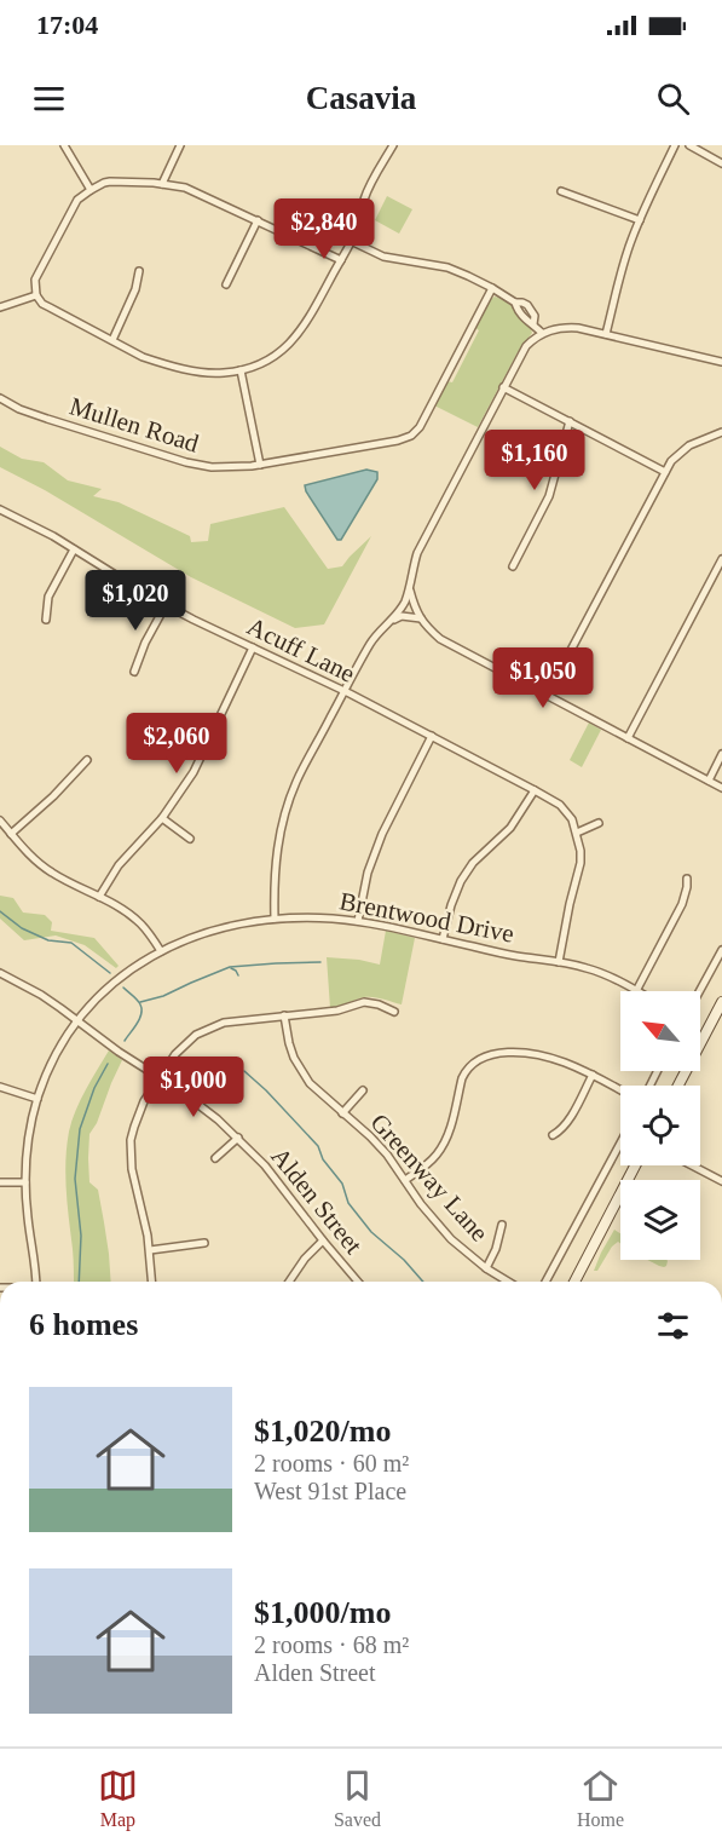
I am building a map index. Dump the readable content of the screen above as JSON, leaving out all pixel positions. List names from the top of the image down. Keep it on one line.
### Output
{"streets":{"street":["Mullen Road","Acuff Lane","Brentwood Drive","Greenway Lane","Alden Street"]},"crossings":[["Brentwood Drive","Alden Street"]],"north":"top left","page":{"status":"17:04","header":"Casavia","price":["$2,840","$1,160","$1,020","$1,050","$2,060","$1,000"],"heading":"6 homes","list":[{"name":"$1,020/mo","note":"2 rooms · 60 m² · West 91st Place"},{"name":"$1,000/mo","note":"2 rooms · 68 m² · Alden Street"}],"tabs":["Map","Saved","Home"]}}
